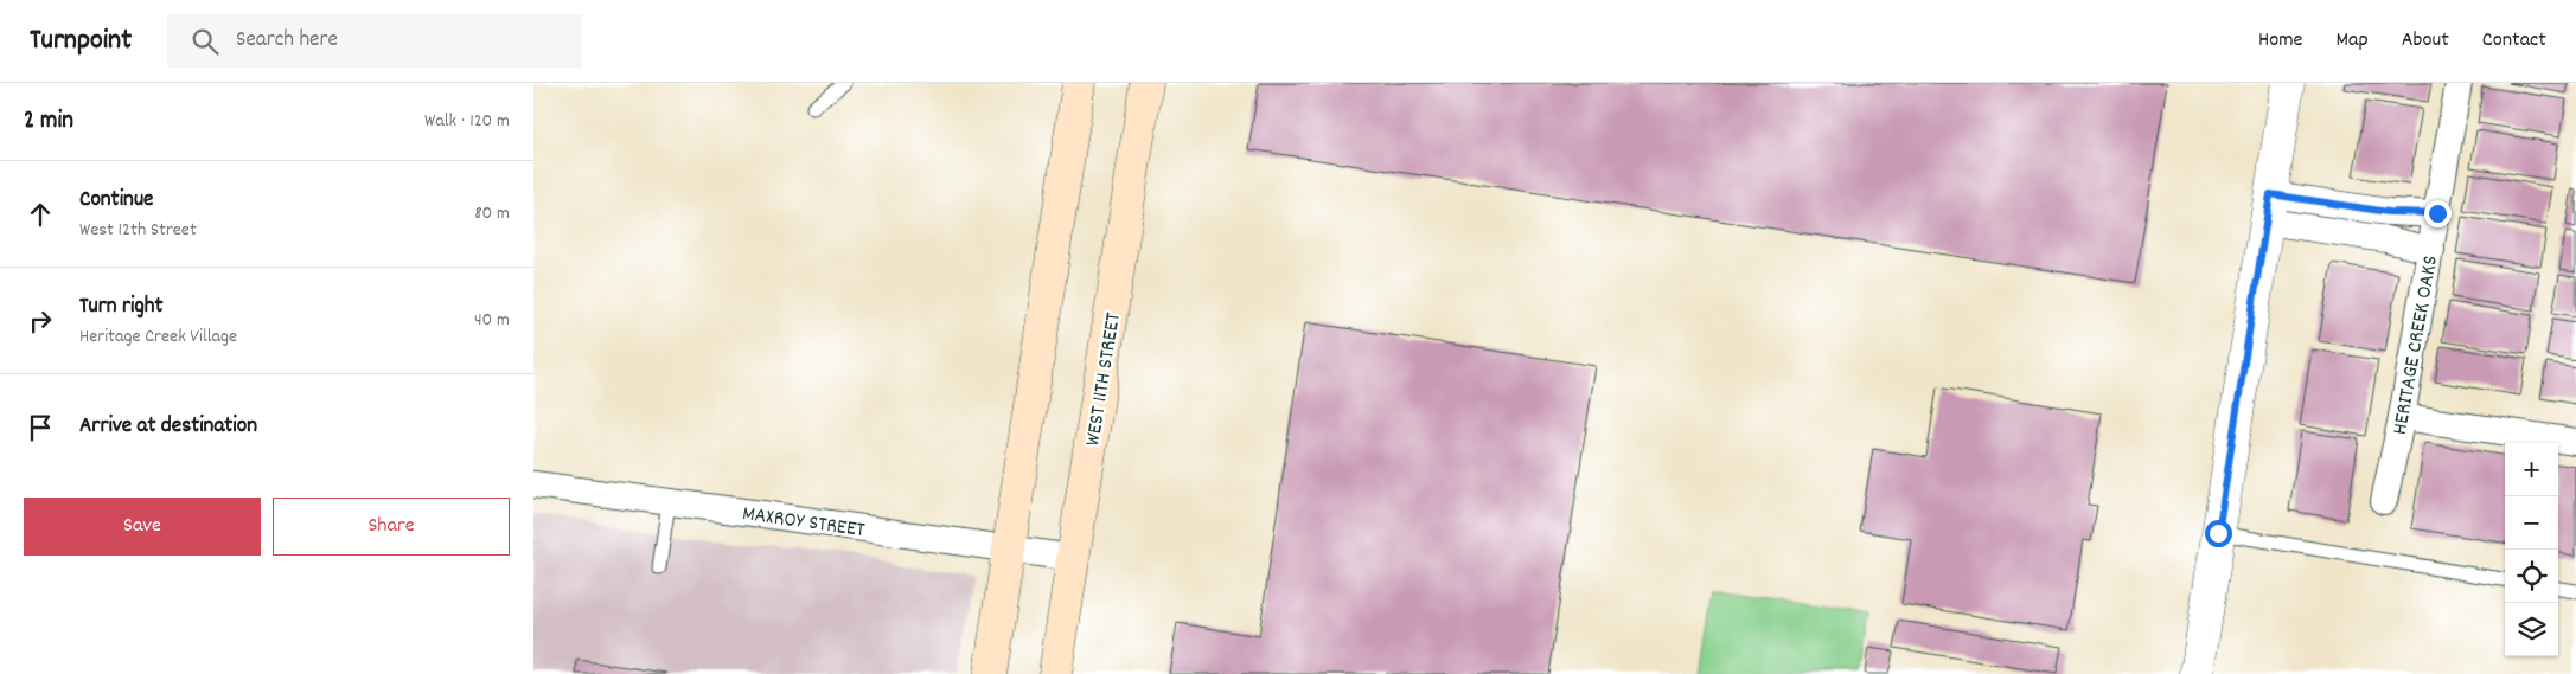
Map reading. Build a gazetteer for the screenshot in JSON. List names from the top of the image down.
{
  "streets": {
    "main road": ["WEST 11TH STREET"],
    "street": ["HERITAGE CREEK OAKS", "MAXROY STREET"]
  },
  "crossings": [
    ["WEST 11TH STREET", "MAXROY STREET"]
  ],
  "page": {
    "header": "Turnpoint",
    "search": "Search here",
    "nav": [
      "Home",
      "Map",
      "About",
      "Contact"
    ],
    "heading": ["2 min", "Walk · 120 m"],
    "list": [
      ["Continue", "West 12th Street", "80 m"],
      ["Turn right", "Heritage Creek Village", "40 m"],
      "Arrive at destination"
    ],
    "map_buttons": ["+", "−"],
    "buttons": ["Save", "Share"]
  }
}
